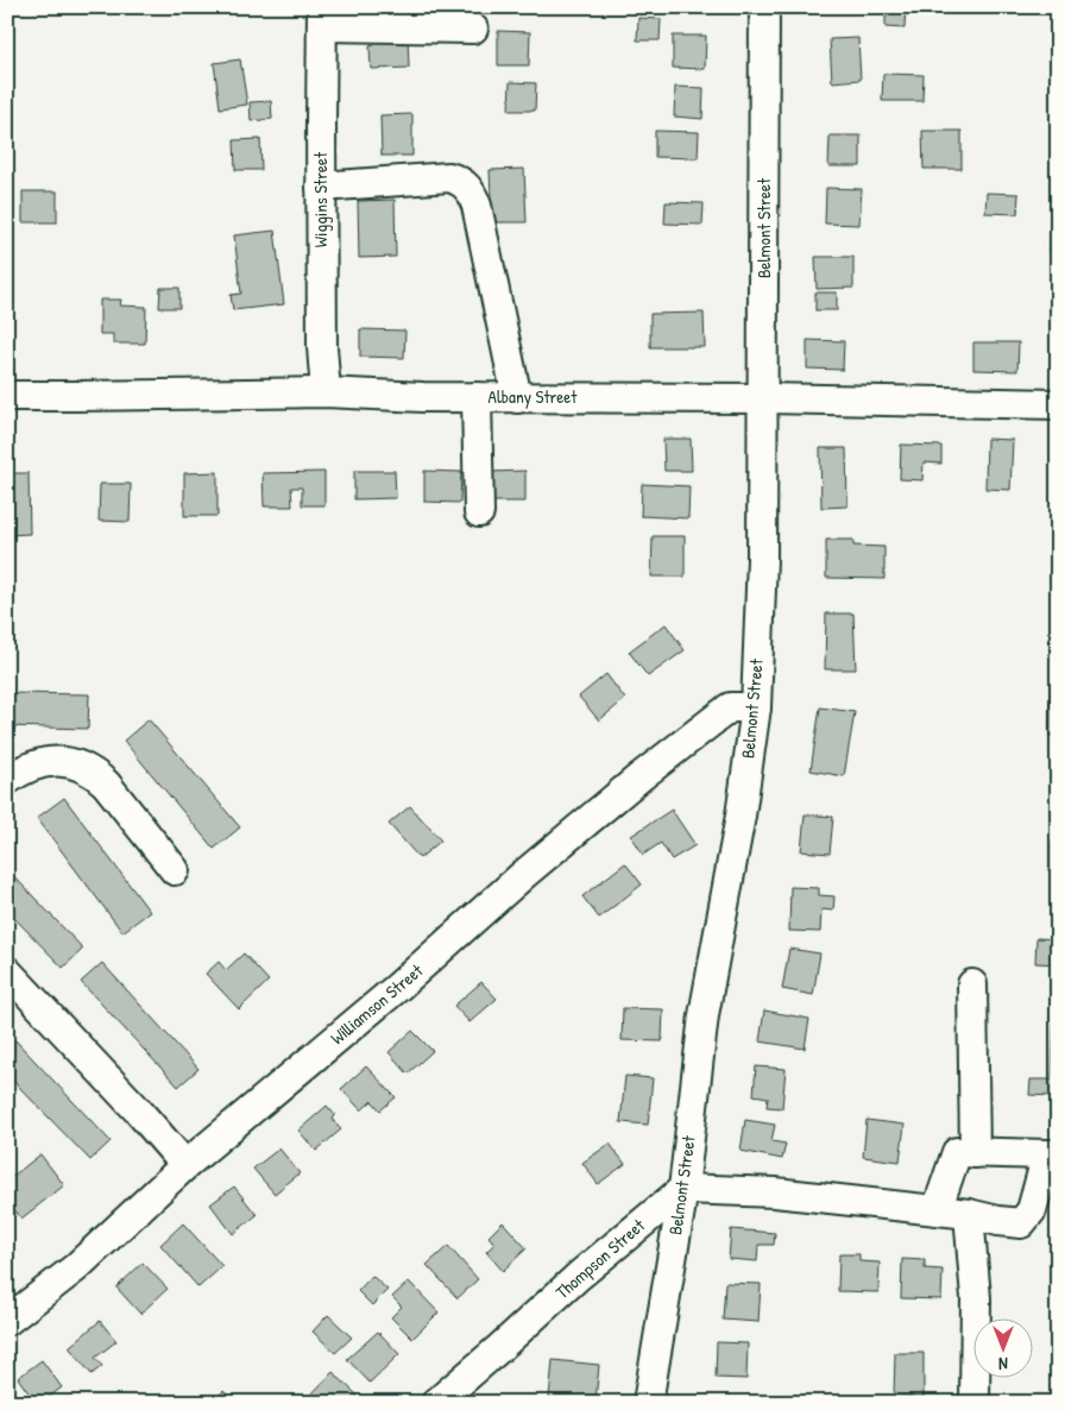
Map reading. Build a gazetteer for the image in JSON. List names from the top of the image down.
{
  "streets": {
    "street": [
      "Wiggins Street",
      "Belmont Street",
      "Albany Street",
      "Williamson Street",
      "Thompson Street"
    ]
  },
  "crossings": [
    ["Wiggins Street", "Albany Street"],
    ["Belmont Street", "Albany Street"],
    ["Belmont Street", "Williamson Street"],
    ["Belmont Street", "Thompson Street"]
  ],
  "north": "bottom"
}
